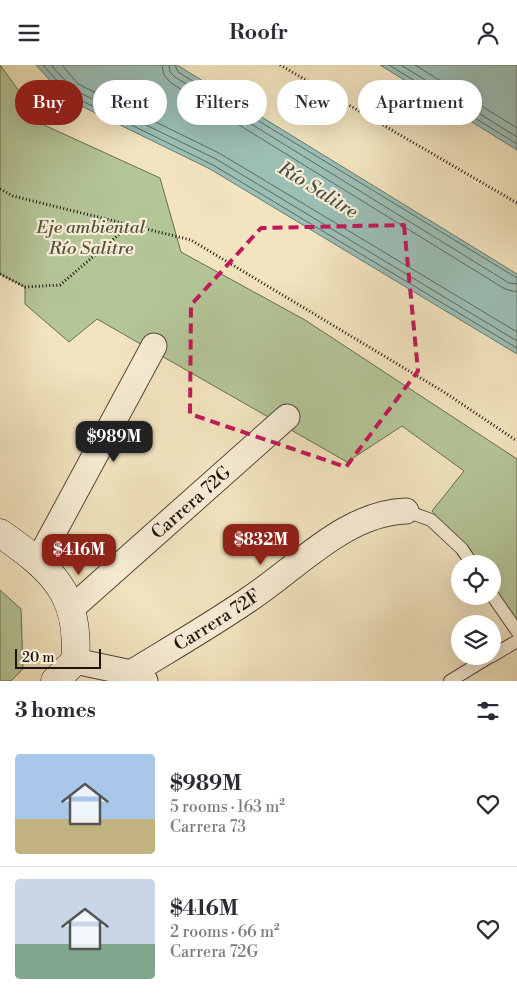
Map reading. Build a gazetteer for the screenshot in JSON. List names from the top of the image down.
{
  "streets": {
    "street": ["Carrera 72G", "Carrera 72F"]
  },
  "water": ["Río Salitre"],
  "parks": ["Eje ambiental Río Salitre"],
  "scale_bar": "20 m",
  "page": {
    "header": "Roofr",
    "chip": [
      "Buy",
      "Rent",
      "Filters",
      "New",
      "Apartment"
    ],
    "price": ["$989M", "$832M", "$416M"],
    "scale": "20 m",
    "heading": "3 homes",
    "list": [
      {
        "name": "$989M",
        "note": "5 rooms · 163 m² · Carrera 73"
      },
      {
        "name": "$416M",
        "note": "2 rooms · 66 m² · Carrera 72G"
      }
    ]
  }
}
